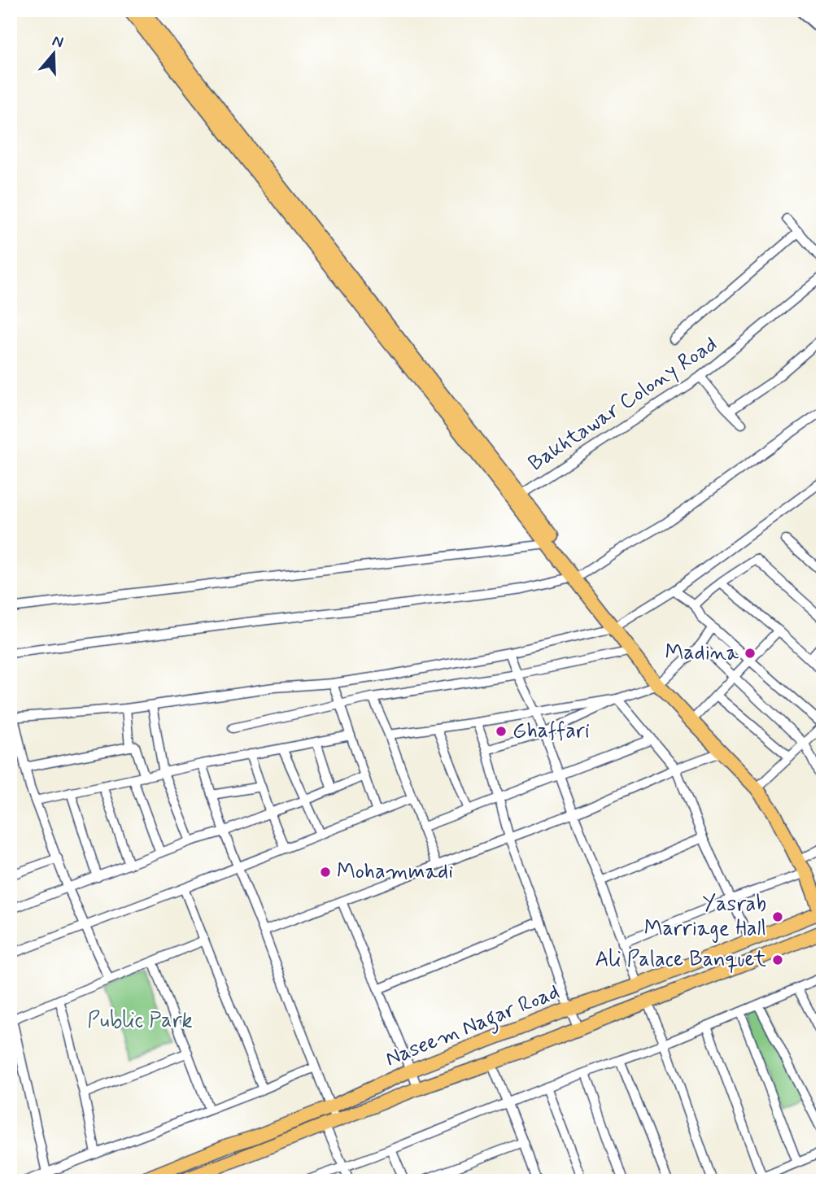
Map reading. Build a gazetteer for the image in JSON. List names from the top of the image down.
{
  "streets": {
    "main road": ["Naseem Nagar Road"],
    "street": ["Bakhtawar Colony Road"]
  },
  "parks": ["Public Park"],
  "places": [
    "Madina",
    "Ghaffari",
    "Mohammadi",
    "Yasrab Marriage Hall",
    "Ali Palace Banquet"
  ],
  "north": "top"
}
